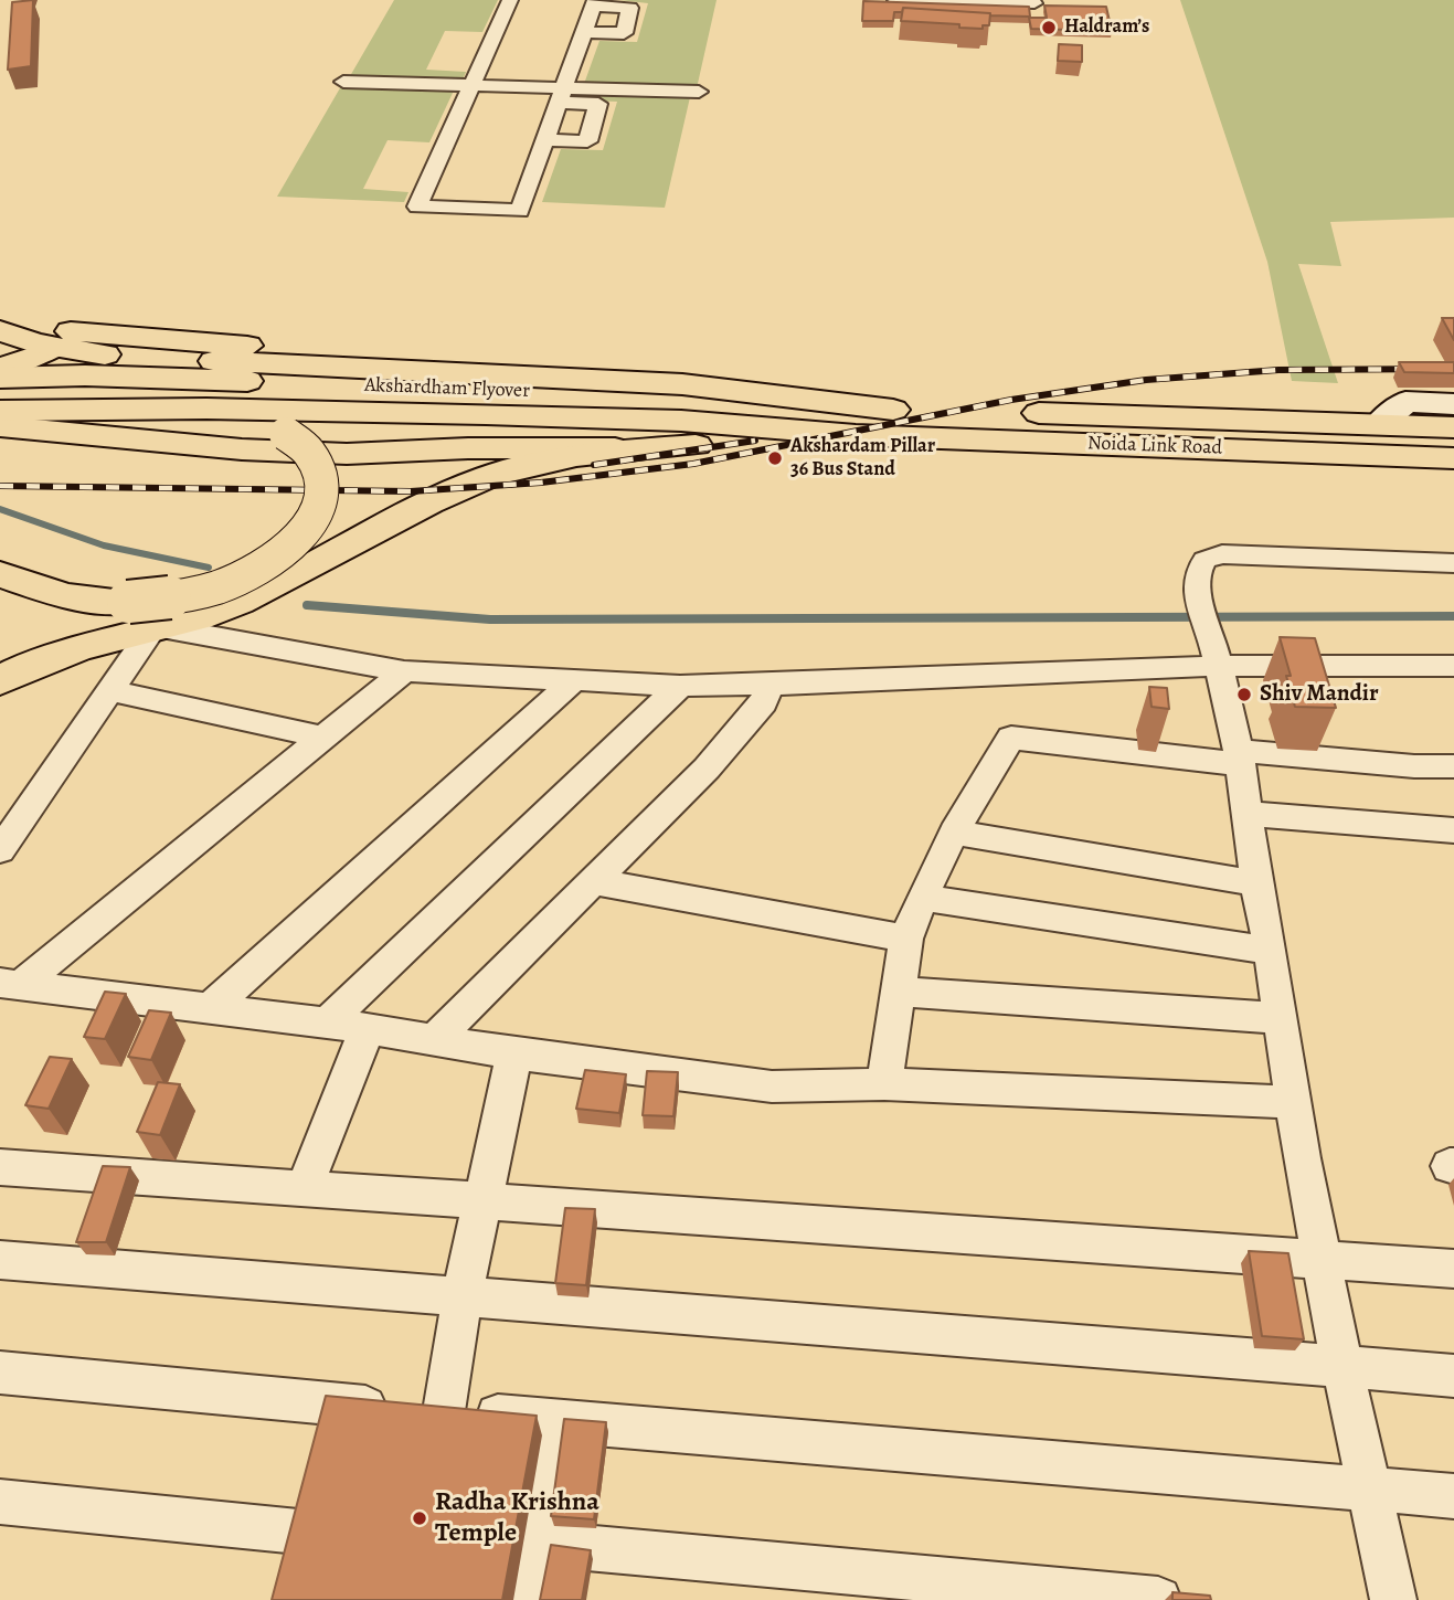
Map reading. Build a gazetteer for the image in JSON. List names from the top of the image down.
{
  "streets": {
    "main road": ["Akshardham Flyover", "Noida Link Road"]
  },
  "crossings": [
    ["Akshardham Flyover", "Noida Link Road"]
  ],
  "places": [
    "Haldram’s",
    "Akshardam Pillar 36 Bus Stand",
    "Shiv Mandir",
    "Radha Krishna Temple"
  ]
}
